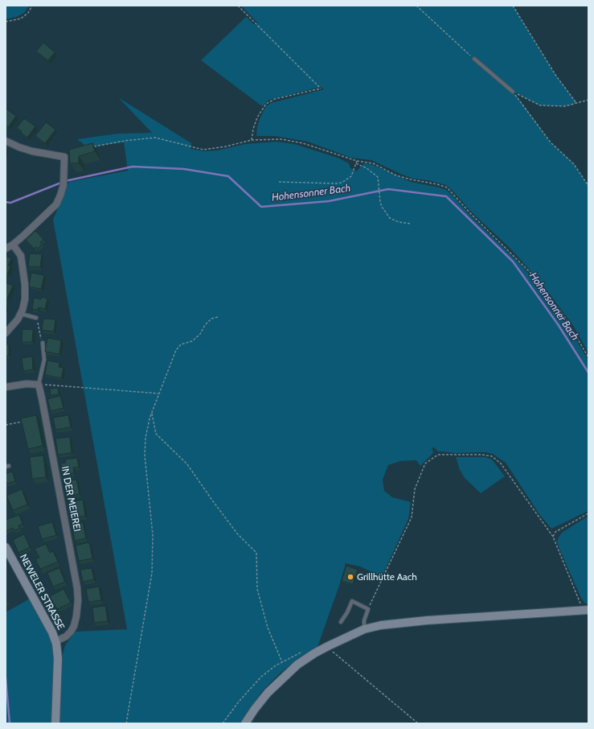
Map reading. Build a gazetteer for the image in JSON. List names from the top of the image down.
{
  "streets": {
    "main road": ["NEWELER STRASSE"],
    "street": ["IN DER MEIEREI"]
  },
  "crossings": [
    ["IN DER MEIEREI", "NEWELER STRASSE"]
  ],
  "water": ["Hohensonner Bach"],
  "places": ["Grillhütte Aach"]
}
